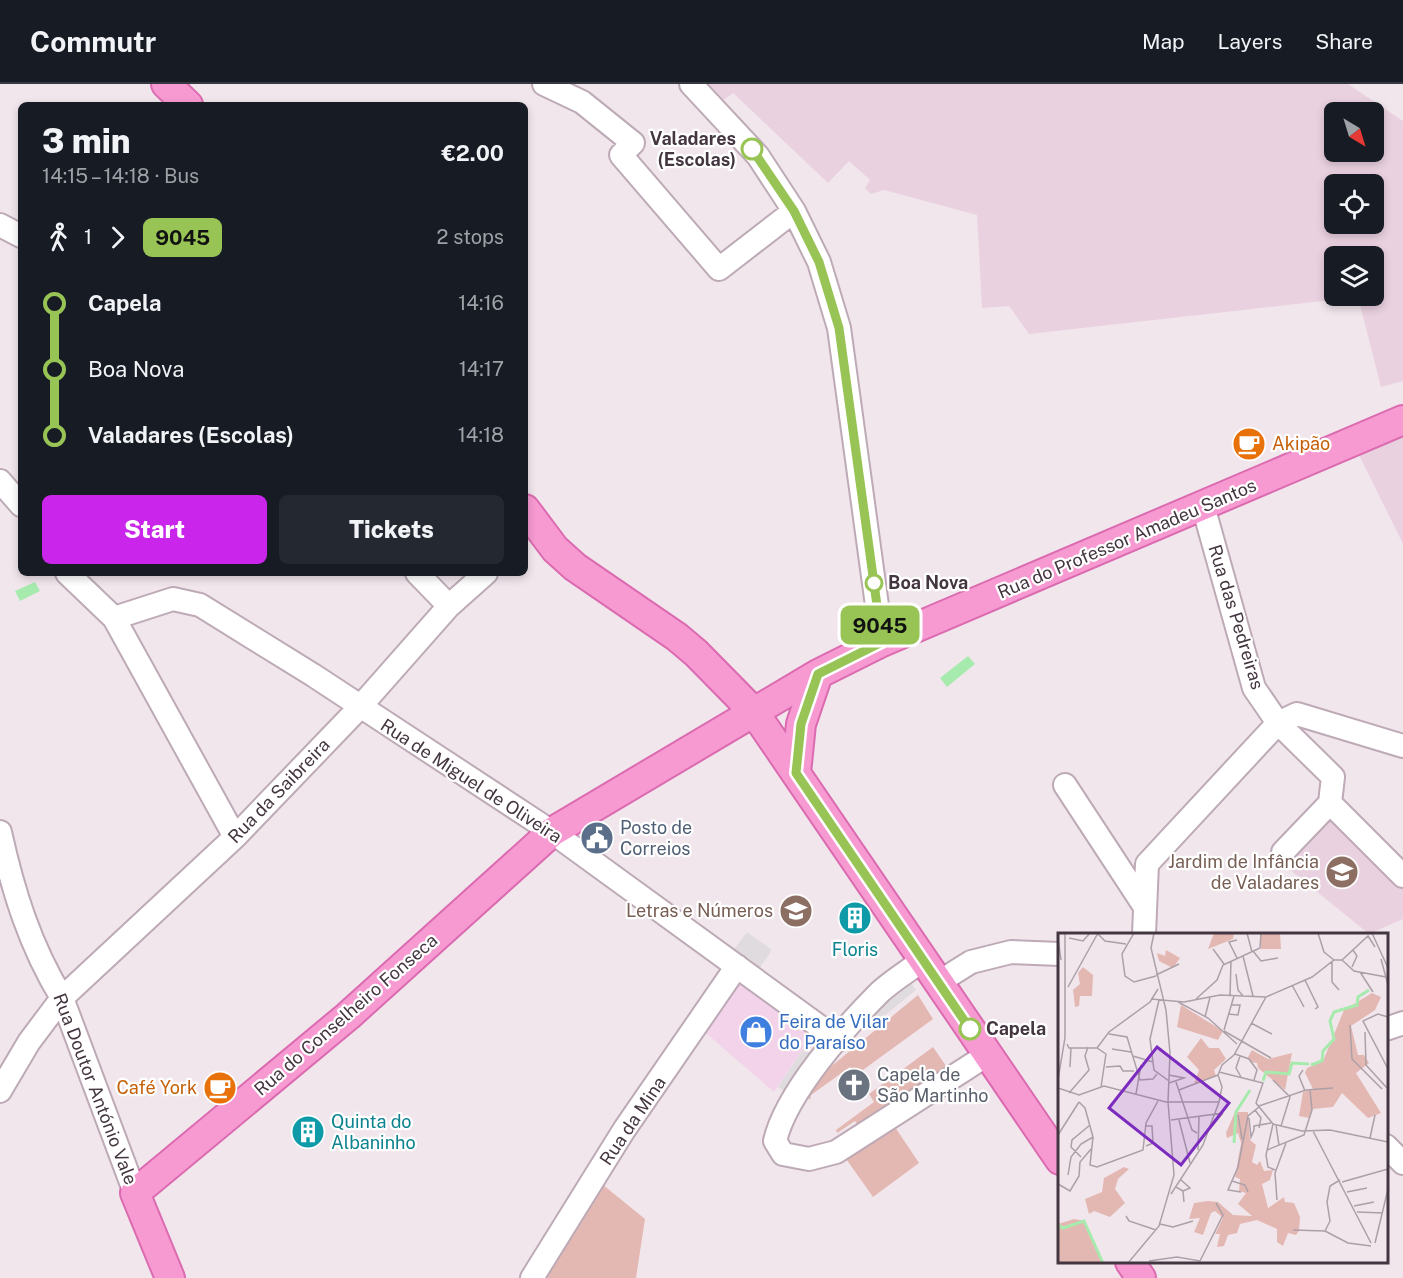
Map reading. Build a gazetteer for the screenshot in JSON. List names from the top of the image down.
{
  "streets": {
    "main road": ["Rua do Professor Amadeu Santos", "Rua do Conselheiro Fonseca", "Rua Doutor António Vale"],
    "street": [
      "Rua das Pedreiras",
      "Rua de Miguel de Oliveira",
      "Rua da Saibreira",
      "Rua da Mina"
    ]
  },
  "crossings": [
    ["Rua do Professor Amadeu Santos", "Rua das Pedreiras"],
    ["Rua do Professor Amadeu Santos", "Rua do Conselheiro Fonseca"],
    ["Rua de Miguel de Oliveira", "Rua da Saibreira"],
    ["Rua de Miguel de Oliveira", "Rua do Conselheiro Fonseca"],
    ["Rua de Miguel de Oliveira", "Rua da Mina"],
    ["Rua da Saibreira", "Rua Doutor António Vale"],
    ["Rua do Conselheiro Fonseca", "Rua Doutor António Vale"]
  ],
  "places": {
    "other": ["Valadares (Escolas)", "Boa Nova", "Capela"],
    "cafe": ["Akipão", "Café York"],
    "public building": ["Posto de Correios"],
    "school or university": ["Jardim de Infância de Valadares", "Letras e Números"],
    "building": ["Floris", "Quinta do Albaninho"],
    "shop": ["Feira de Vilar do Paraíso"],
    "church": ["Capela de São Martinho"]
  },
  "lines": ["bus line 9045"],
  "north": "bottom right",
  "page": {
    "header": "Commutr",
    "nav": ["Map", "Layers", "Share"],
    "on_map": "9045",
    "heading": ["3 min", "14:15 – 14:18 · Bus", "€2.00"],
    "legs": ["1", "9045", "2 stops"],
    "list": [
      {
        "name": "Capela",
        "value": "14:16"
      },
      {
        "name": "Boa Nova",
        "value": "14:17"
      },
      {
        "name": "Valadares (Escolas)",
        "value": "14:18"
      }
    ],
    "buttons": ["Start", "Tickets"]
  }
}
